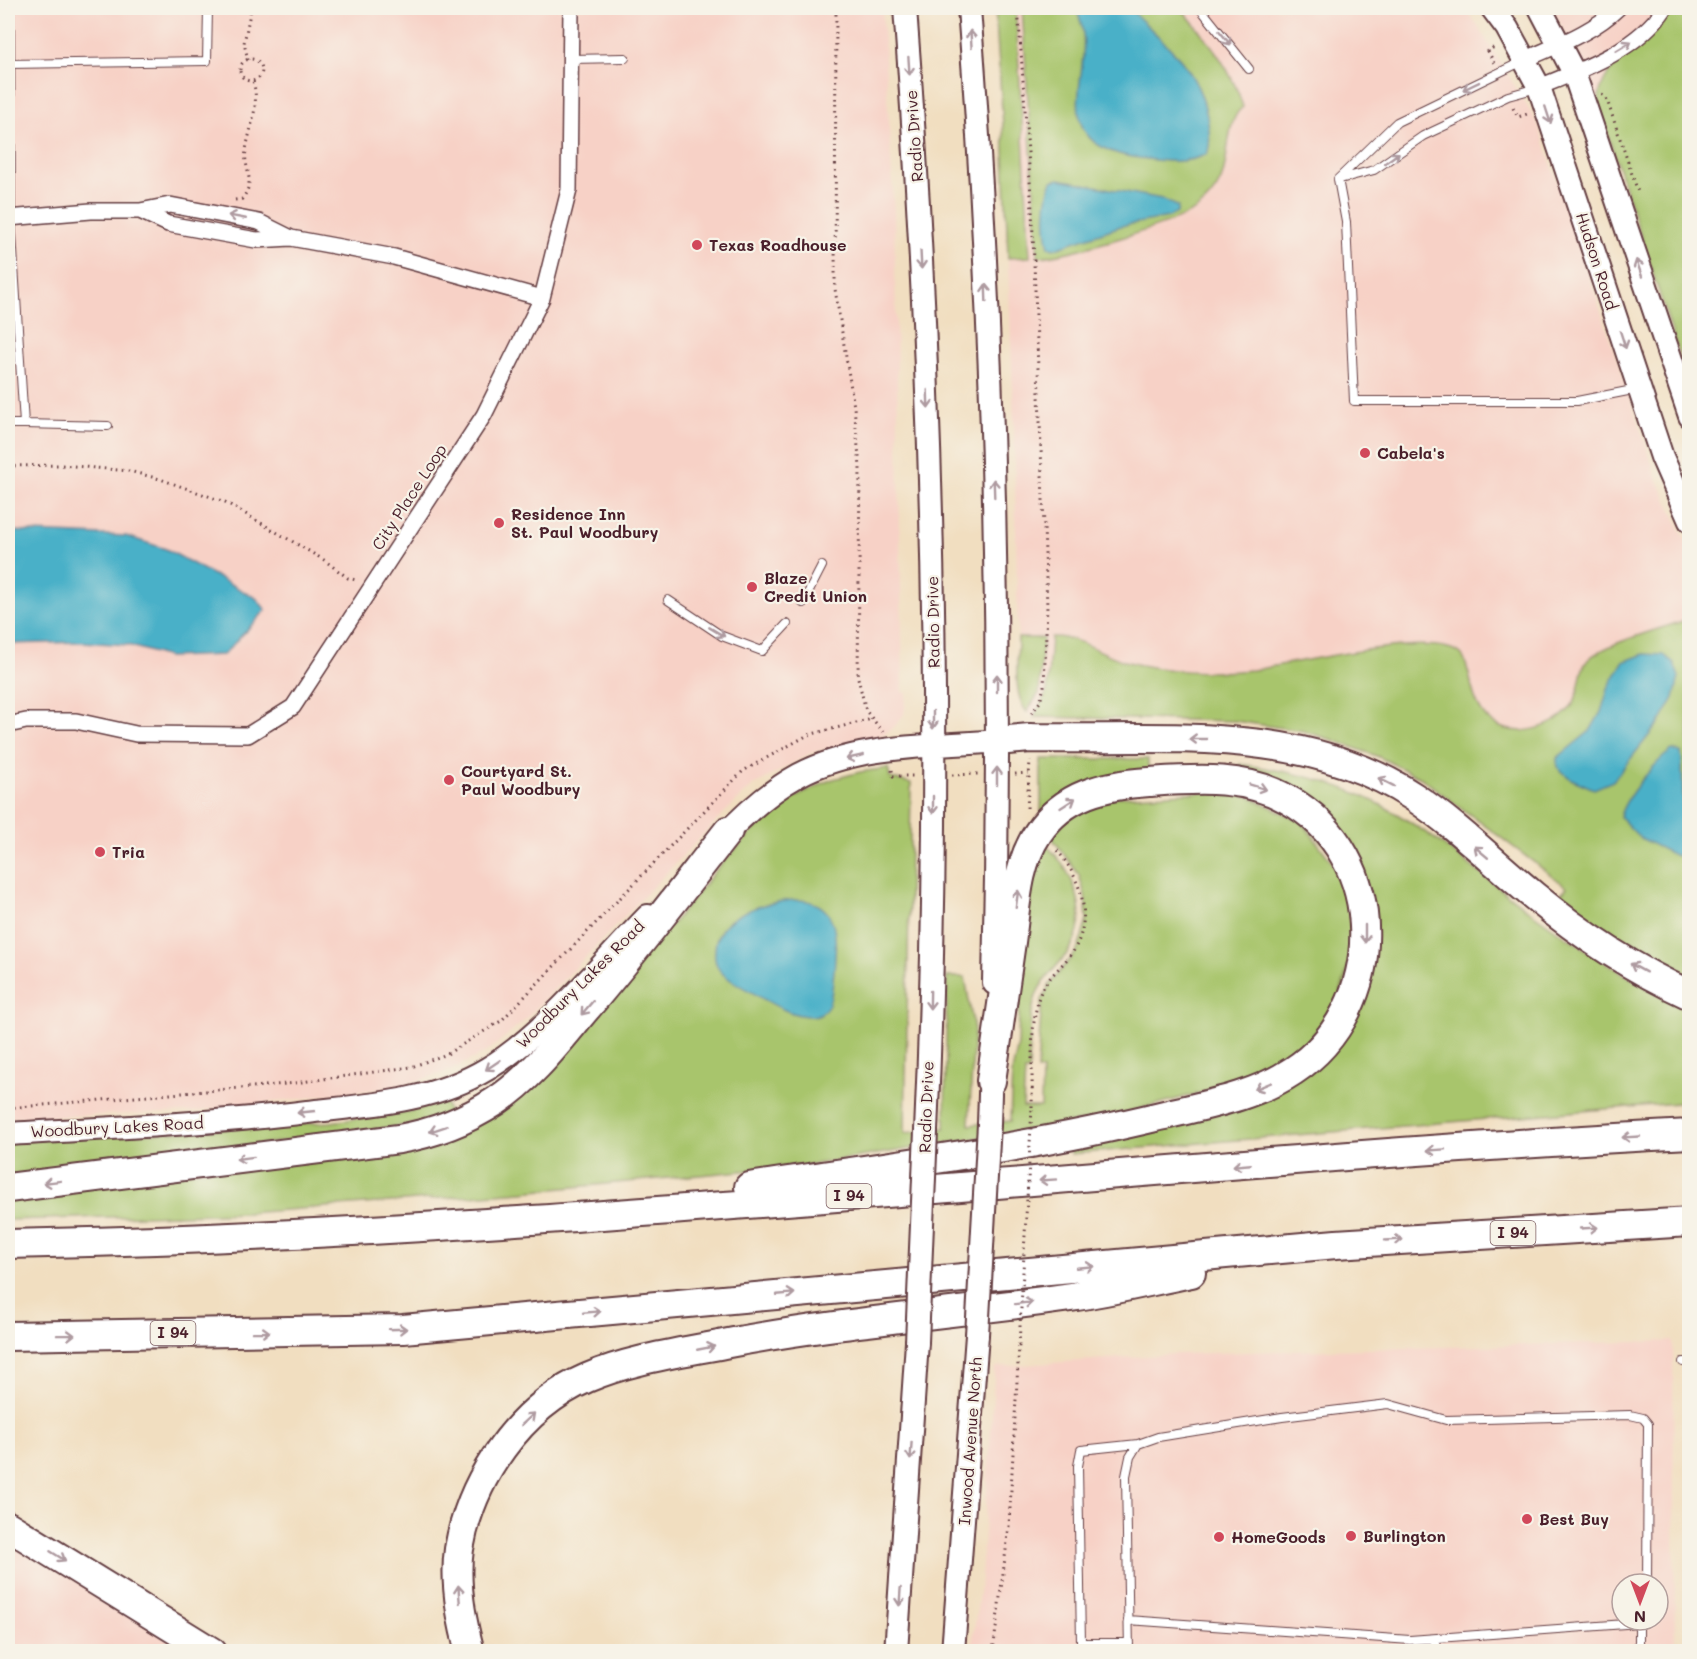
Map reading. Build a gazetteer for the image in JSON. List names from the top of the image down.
{
  "streets": {
    "highway": ["I 94"],
    "main road": [
      "Radio Drive",
      "Hudson Road",
      "Woodbury Lakes Road",
      "Inwood Avenue North"
    ],
    "street": ["City Place Loop"]
  },
  "crossings": [
    ["Radio Drive", "Woodbury Lakes Road"]
  ],
  "one_way": ["Woodbury Lakes Road"],
  "places": [
    "Texas Roadhouse",
    "Cabela's",
    "Residence Inn St. Paul Woodbury",
    "Blaze Credit Union",
    "Courtyard St. Paul Woodbury",
    "Tria",
    "Best Buy",
    "Burlington",
    "HomeGoods"
  ],
  "north": "bottom"
}
